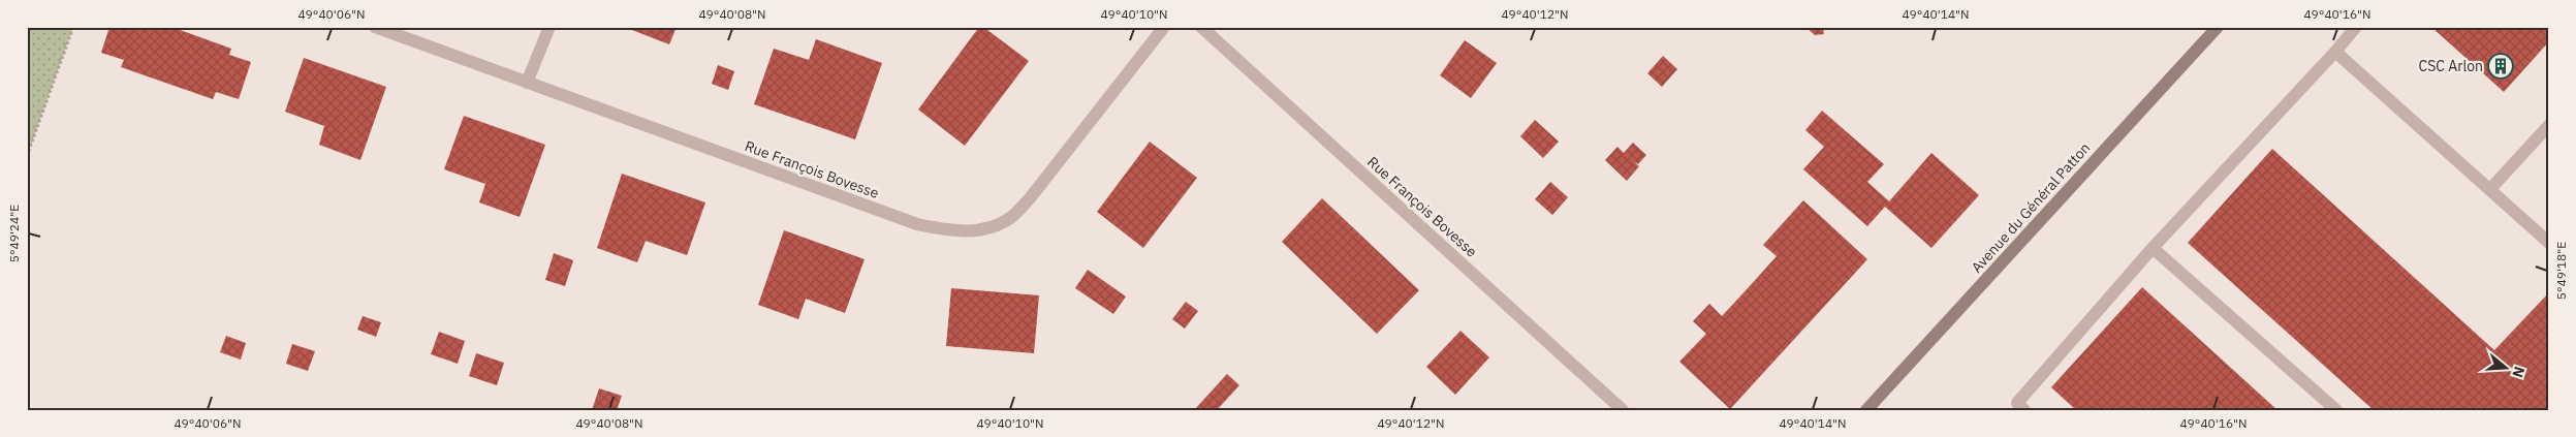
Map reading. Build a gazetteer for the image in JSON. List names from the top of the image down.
{
  "streets": {
    "main road": ["Avenue du Général Patton"],
    "street": ["Rue François Bovesse"]
  },
  "places": {
    "building": ["CSC Arlon"]
  },
  "north": "right",
  "coordinates": [
    "49°40'06\"N",
    "49°40'08\"N",
    "49°40'10\"N",
    "49°40'12\"N",
    "49°40'14\"N",
    "49°40'16\"N",
    "5°49'24\"E",
    "5°49'18\"E"
  ]
}
